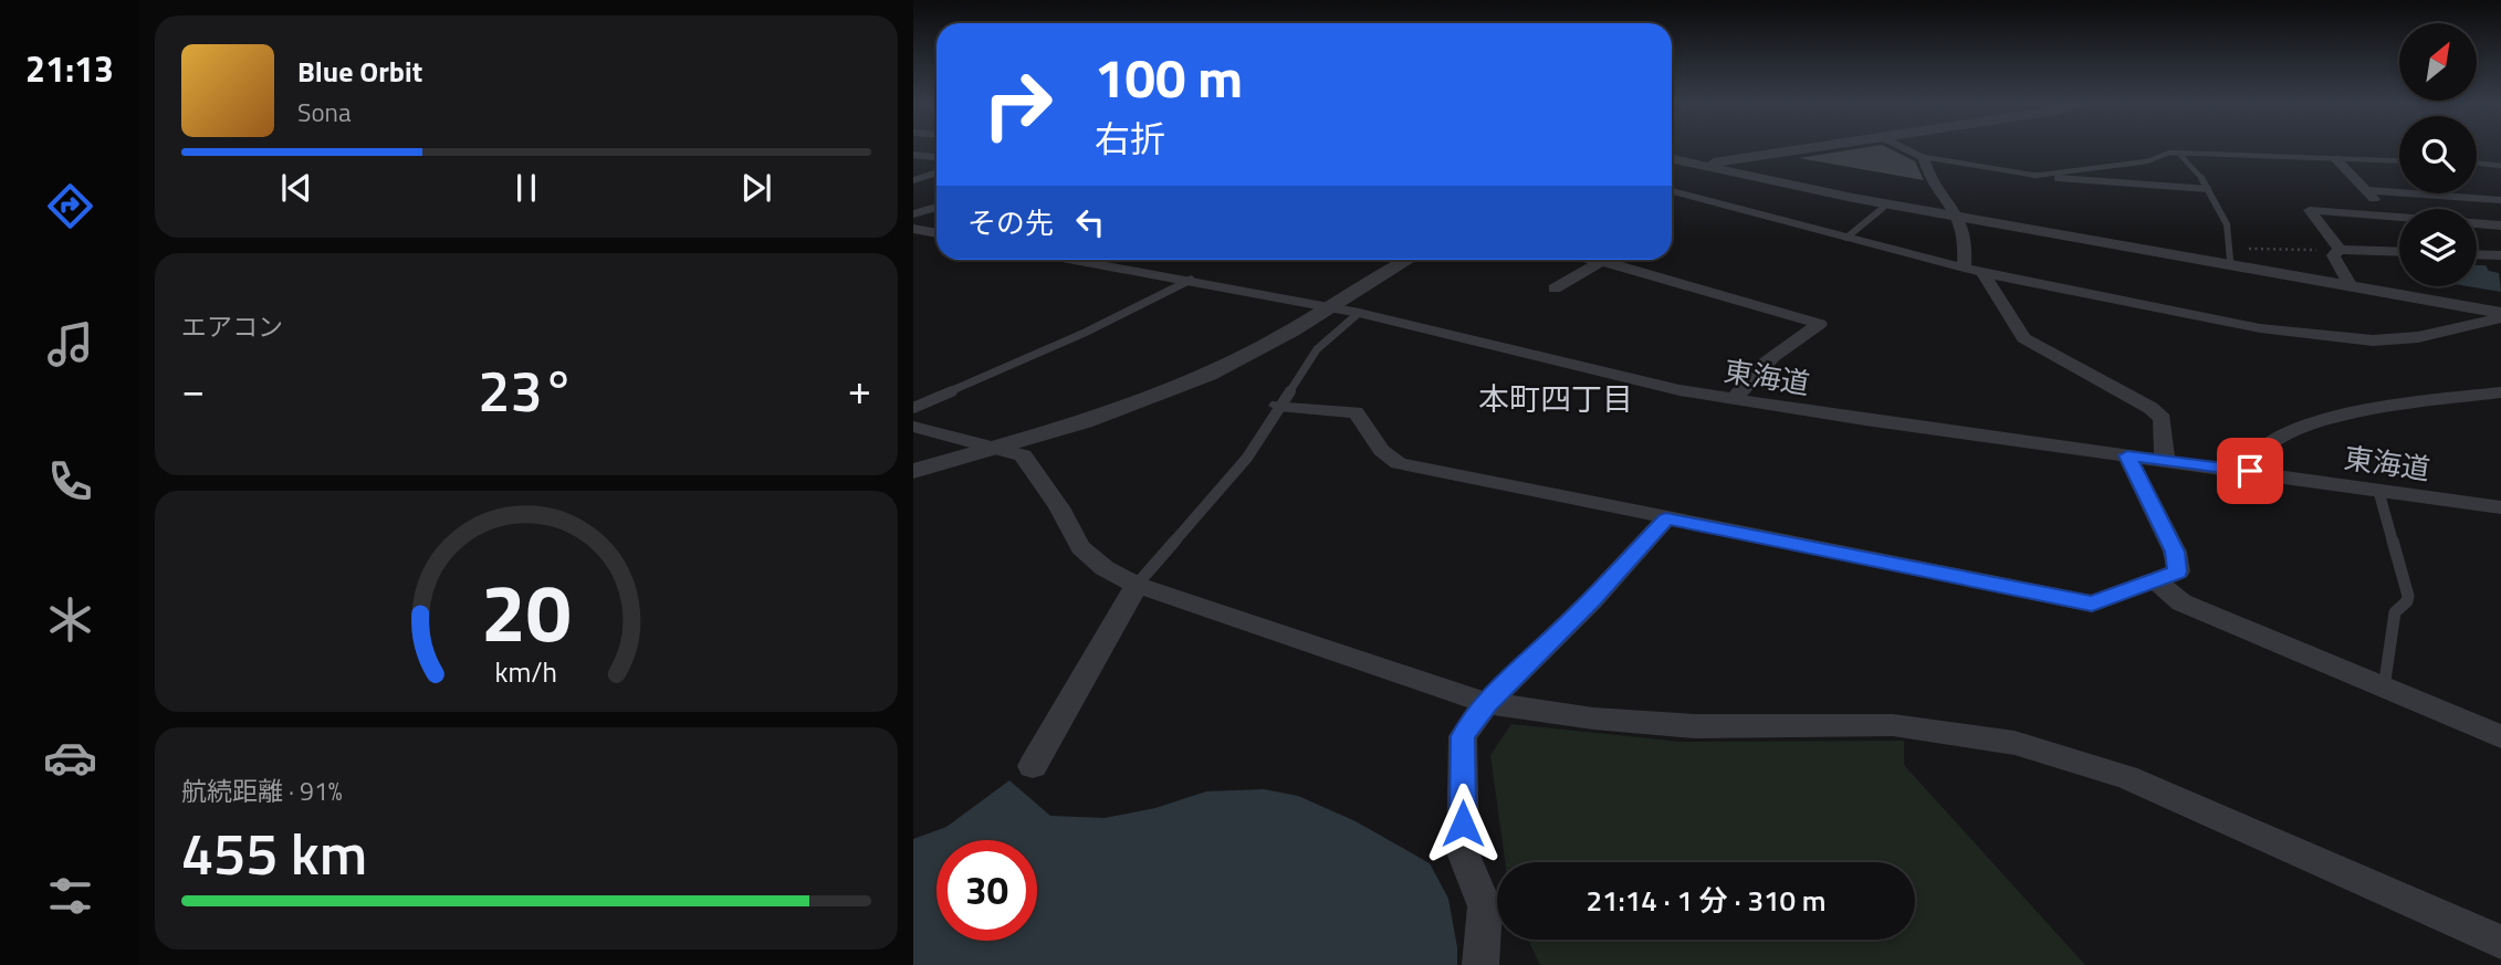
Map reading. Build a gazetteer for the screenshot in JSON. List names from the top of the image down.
{
  "streets": {
    "street": ["東海道"]
  },
  "districts": ["本町四丁目"],
  "north": "top right",
  "page": {
    "tabs": "21:13",
    "turn": ["100 m", "右折"],
    "song": ["Blue Orbit", "Sona"],
    "then": "その先",
    "tile": [
      "エアコン",
      ["航続距離 · 91%", "455 km"]
    ],
    "heat": ["−", "23°", "+"],
    "limit": "30",
    "trip": "21:14 · 1 分 · 310 m",
    "gauge": ["20", "km/h"]
  }
}
